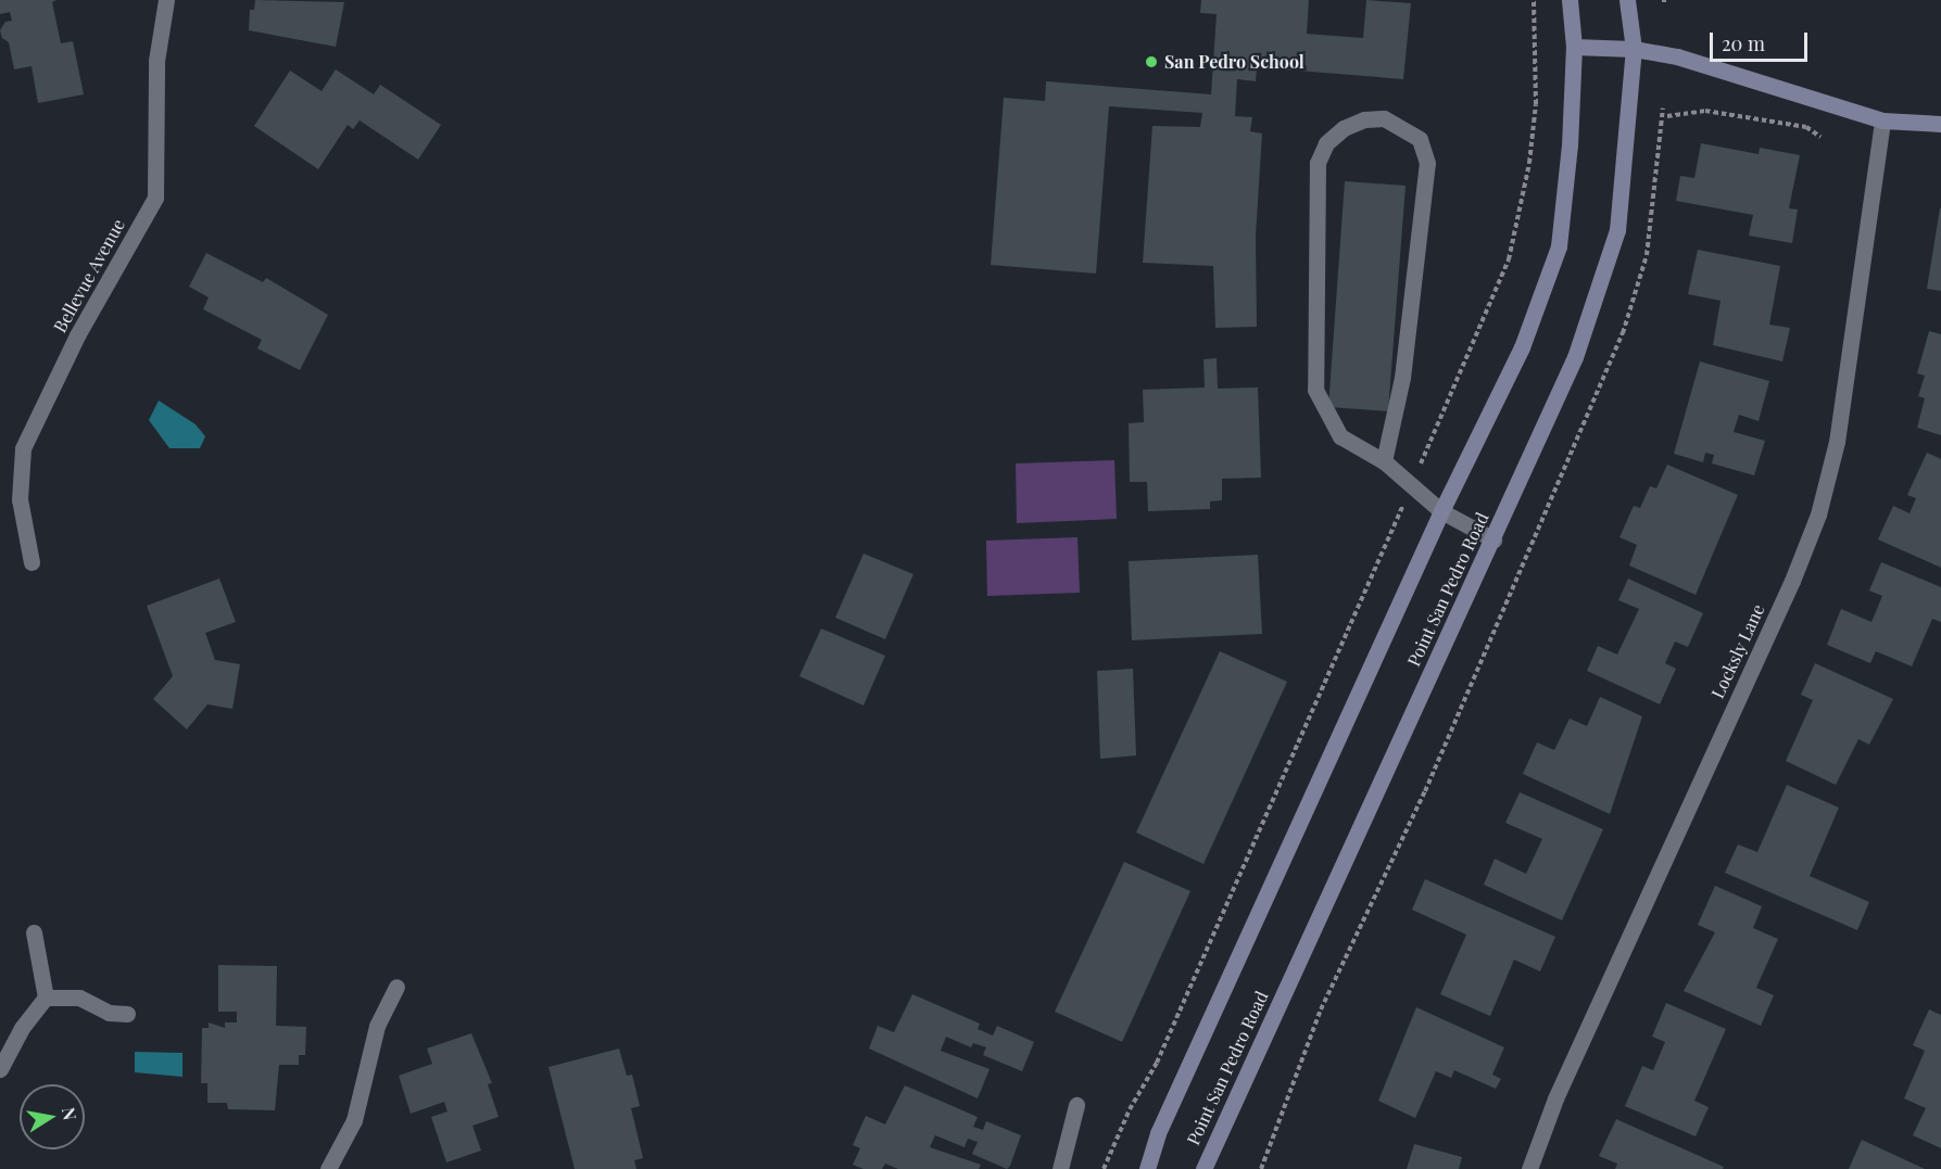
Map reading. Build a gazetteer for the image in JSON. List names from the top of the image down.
{
  "streets": {
    "main road": ["Point San Pedro Road"],
    "street": ["Bellevue Avenue", "Locksly Lane"]
  },
  "places": ["San Pedro School"],
  "scale_bar": "20 m",
  "north": "right"
}
